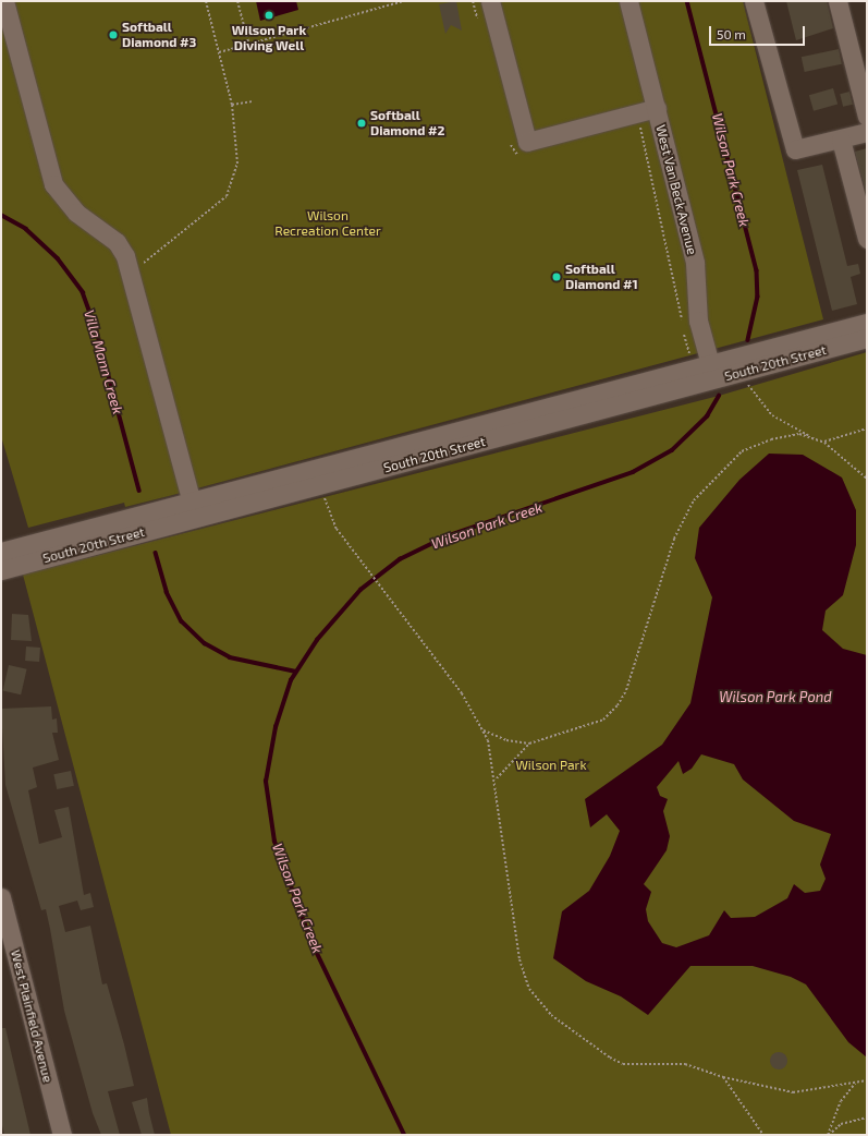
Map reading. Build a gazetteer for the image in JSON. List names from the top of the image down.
{
  "streets": {
    "street": ["West Van Beck Avenue", "South 20th Street", "West Plainfield Avenue"]
  },
  "crossings": [
    ["West Van Beck Avenue", "South 20th Street"]
  ],
  "water": ["Wilson Park Creek", "Villa Mann Creek", "Wilson Park Pond"],
  "parks": ["Wilson Recreation Center", "Wilson Park"],
  "places": [
    "Wilson Park Diving Well",
    "Softball Diamond #3",
    "Softball Diamond #2",
    "Softball Diamond #1"
  ],
  "scale_bar": "50 m"
}
